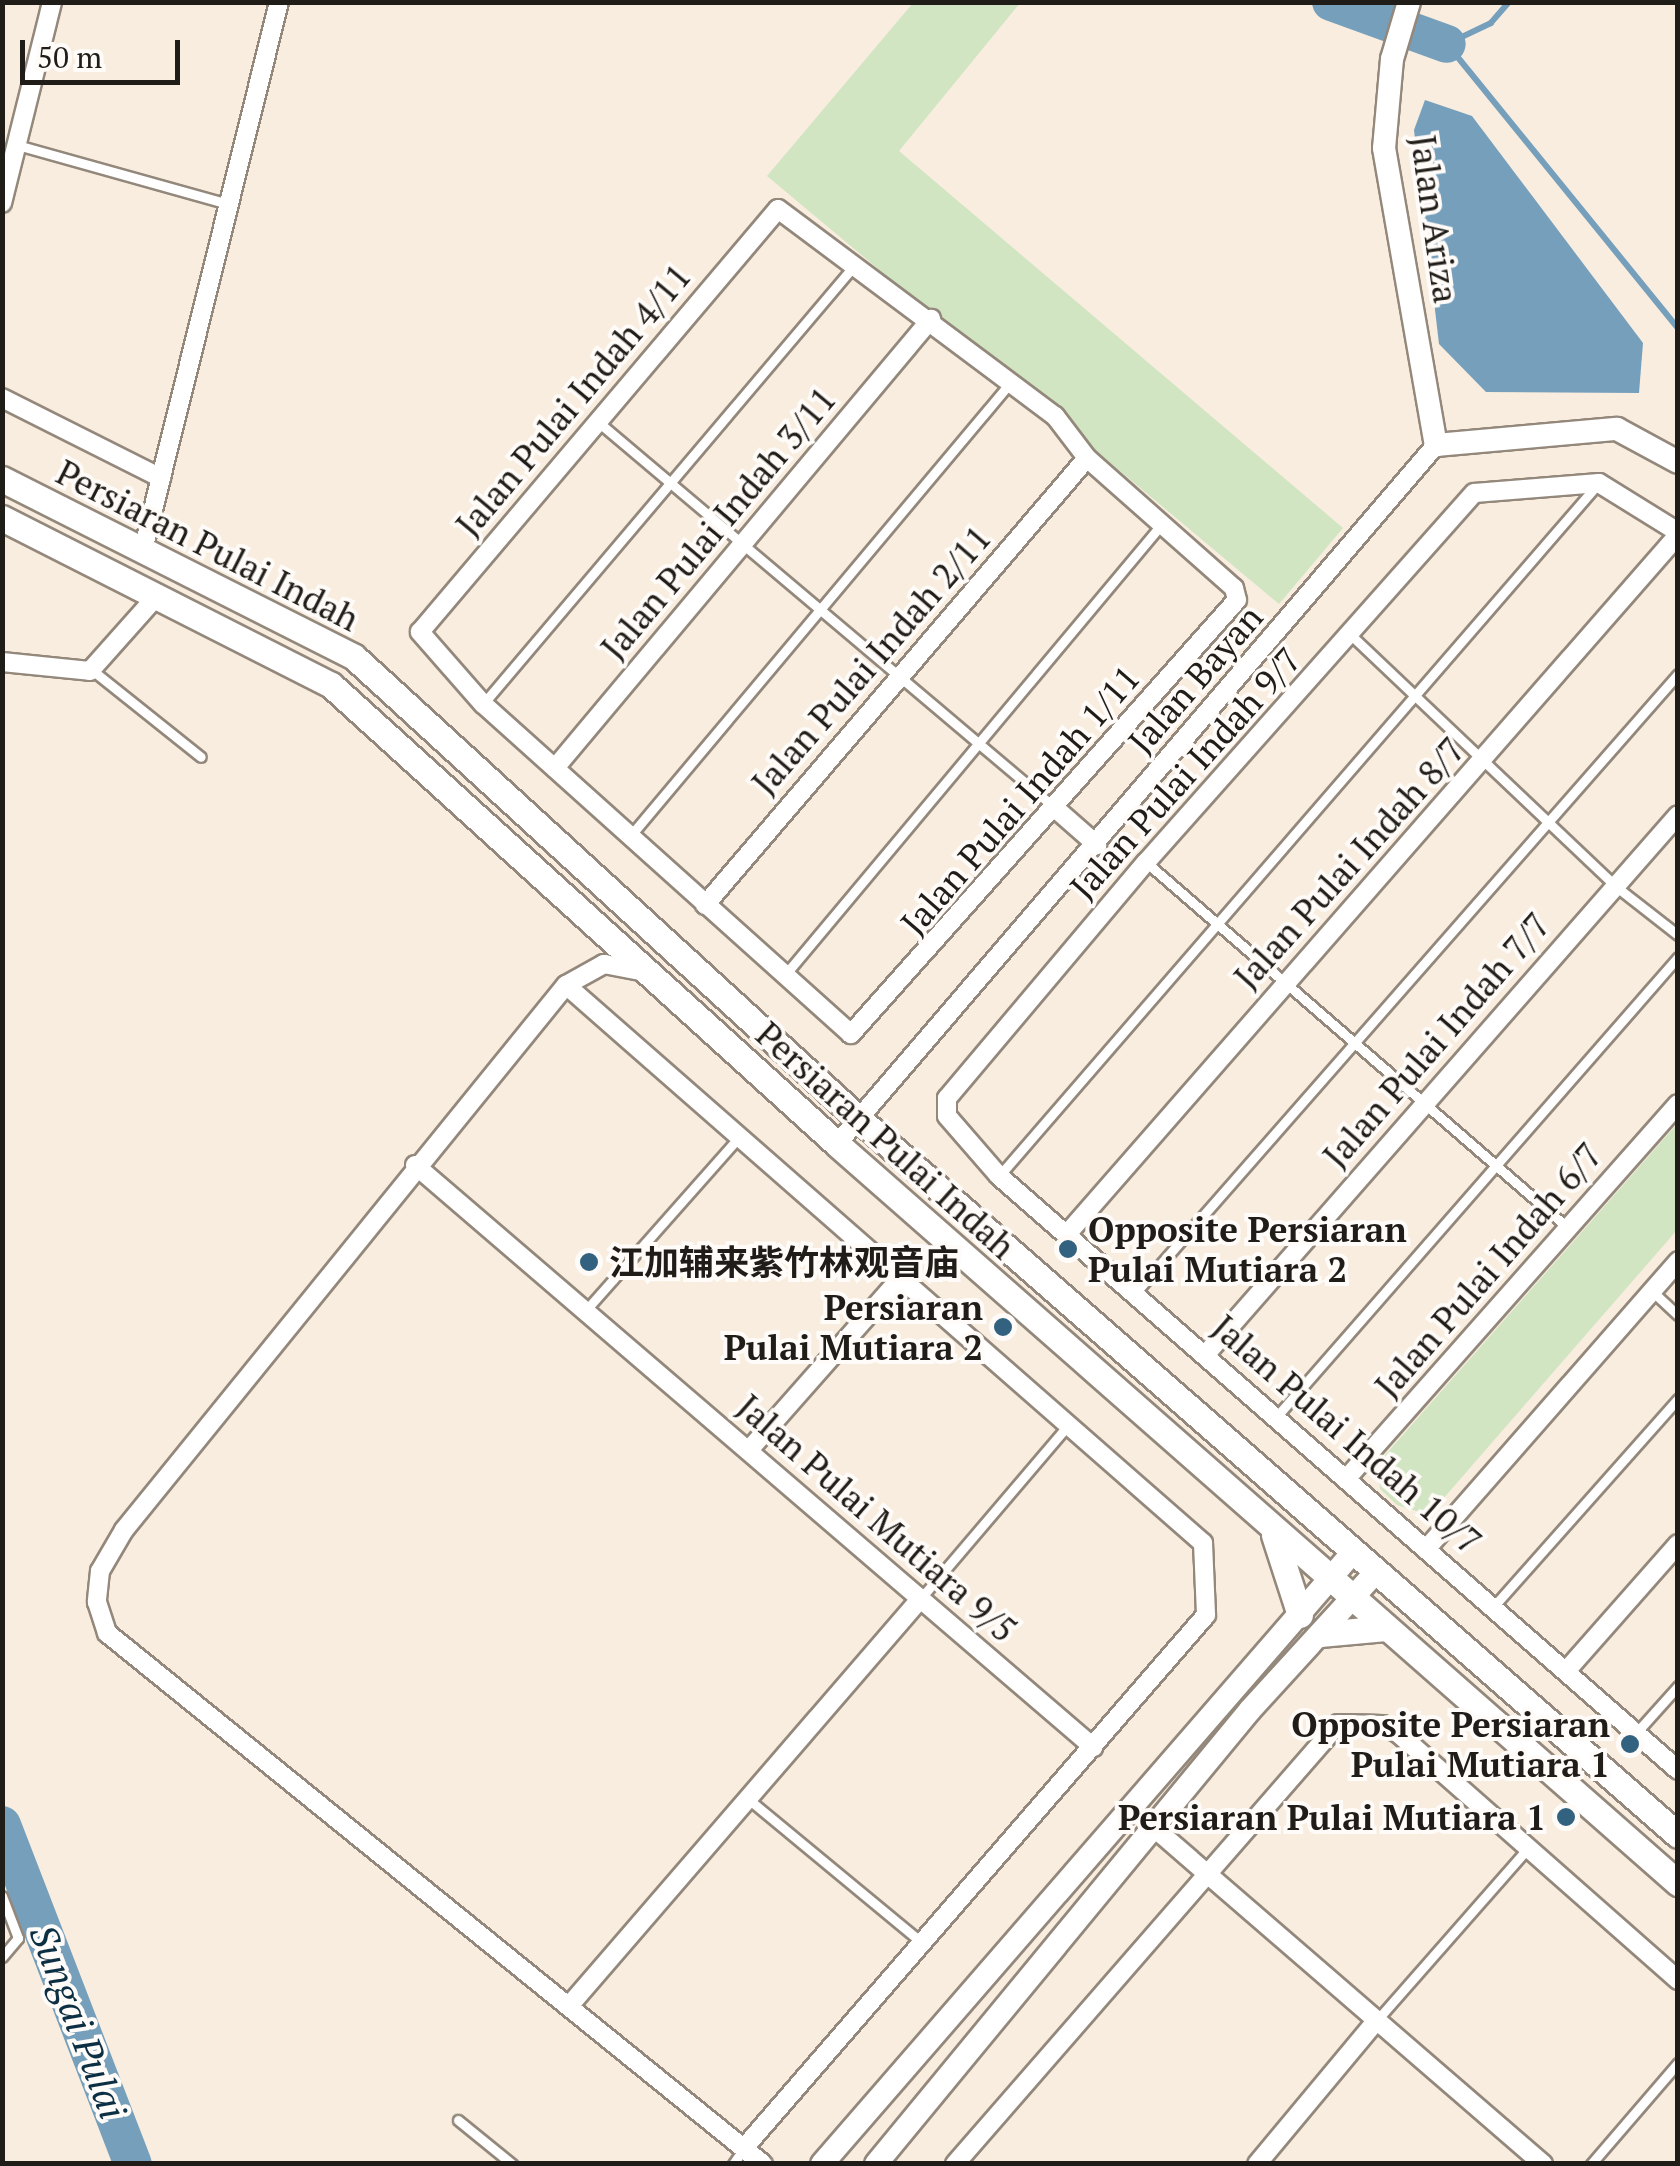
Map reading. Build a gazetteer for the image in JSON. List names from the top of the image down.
{
  "streets": {
    "main road": ["Persiaran Pulai Indah"],
    "street": [
      "Jalan Ariza",
      "Jalan Pulai Indah 4/11",
      "Jalan Pulai Indah 3/11",
      "Jalan Pulai Indah 2/11",
      "Jalan Bayan",
      "Jalan Pulai Indah 9/7",
      "Jalan Pulai Indah 1/11",
      "Jalan Pulai Indah 8/7",
      "Jalan Pulai Indah 7/7",
      "Jalan Pulai Indah 6/7",
      "Jalan Pulai Indah 10/7",
      "Jalan Pulai Mutiara 9/5"
    ]
  },
  "crossings": [
    ["Jalan Ariza", "Jalan Bayan"],
    ["Persiaran Pulai Indah", "Jalan Bayan"],
    ["Jalan Pulai Indah 9/7", "Jalan Pulai Indah 10/7"],
    ["Jalan Pulai Indah 8/7", "Jalan Pulai Indah 10/7"],
    ["Jalan Pulai Indah 7/7", "Jalan Pulai Indah 10/7"],
    ["Jalan Pulai Indah 6/7", "Jalan Pulai Indah 10/7"]
  ],
  "water": ["Sungai Pulai"],
  "places": [
    "Opposite Persiaran Pulai Mutiara 2",
    "江加辅来紫竹林观音庙",
    "Persiaran Pulai Mutiara 2",
    "Opposite Persiaran Pulai Mutiara 1",
    "Persiaran Pulai Mutiara 1"
  ],
  "scale_bar": "50 m"
}
